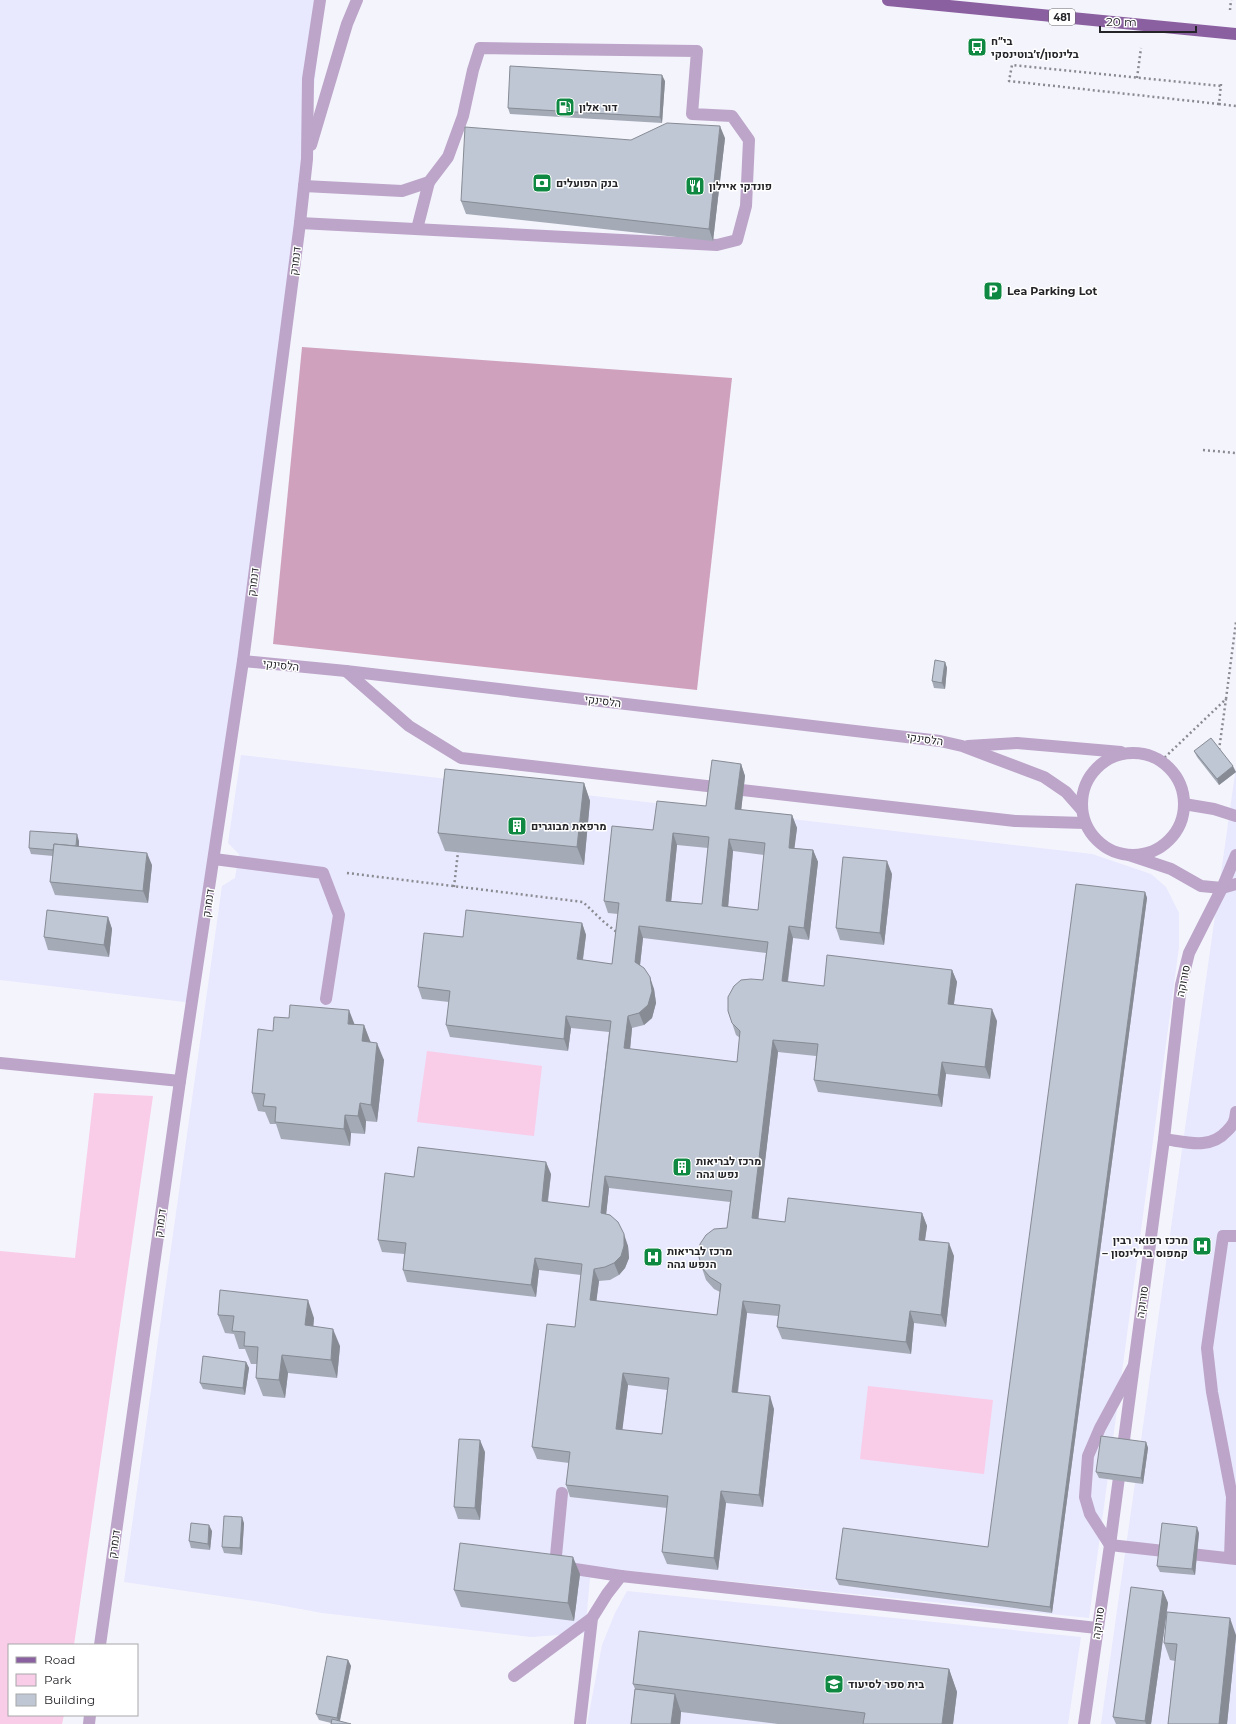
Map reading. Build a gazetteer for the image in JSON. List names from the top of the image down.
{
  "streets": {
    "main road": ["481"],
    "street": ["דנמרק", "הלסינקי", "סורוקה"]
  },
  "crossings": [
    ["דנמרק", "הלסינקי"]
  ],
  "places": {
    "bus stop": ["בי״ח בלינסון/ז׳בוטינסקי"],
    "fuel station": ["דור אלון"],
    "bank": ["בנק הפועלים"],
    "restaurant": ["פונדקי איילון"],
    "parking": ["Lea Parking Lot"],
    "building": ["מרפאת מבוגרים", "מרכז לבריאות נפש גהה"],
    "hospital": ["מרכז רפואי רבין – קמפוס ביילינסון", "מרכז לבריאות הנפש גהה"],
    "school or university": ["בית ספר לסיעוד"]
  },
  "legend": ["Road", "Park", "Building"],
  "scale_bar": "20 m"
}
